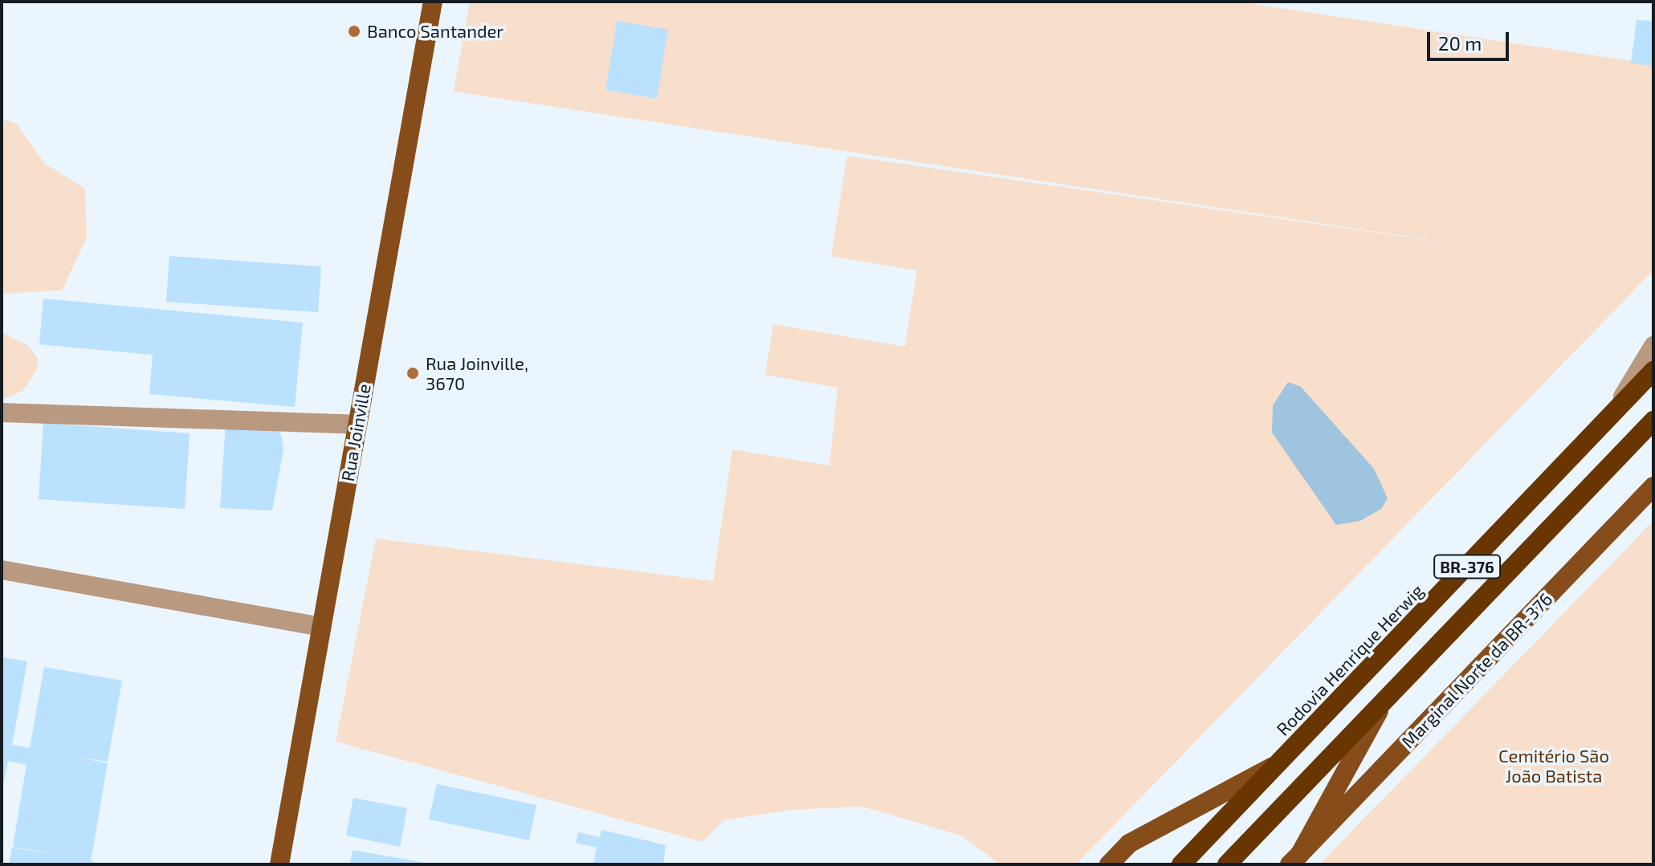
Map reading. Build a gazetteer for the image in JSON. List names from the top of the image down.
{
  "streets": {
    "highway": ["BR-376", "Rodovia Henrique Herwig"],
    "main road": ["Rua Joinville", "Marginal Norte da BR-376"]
  },
  "crossings": [
    ["BR-376", "Rodovia Henrique Herwig"],
    ["BR-376", "Marginal Norte da BR-376"]
  ],
  "parks": ["Cemitério São João Batista"],
  "places": ["Banco Santander", "Rua Joinville, 3670"],
  "scale_bar": "20 m"
}
